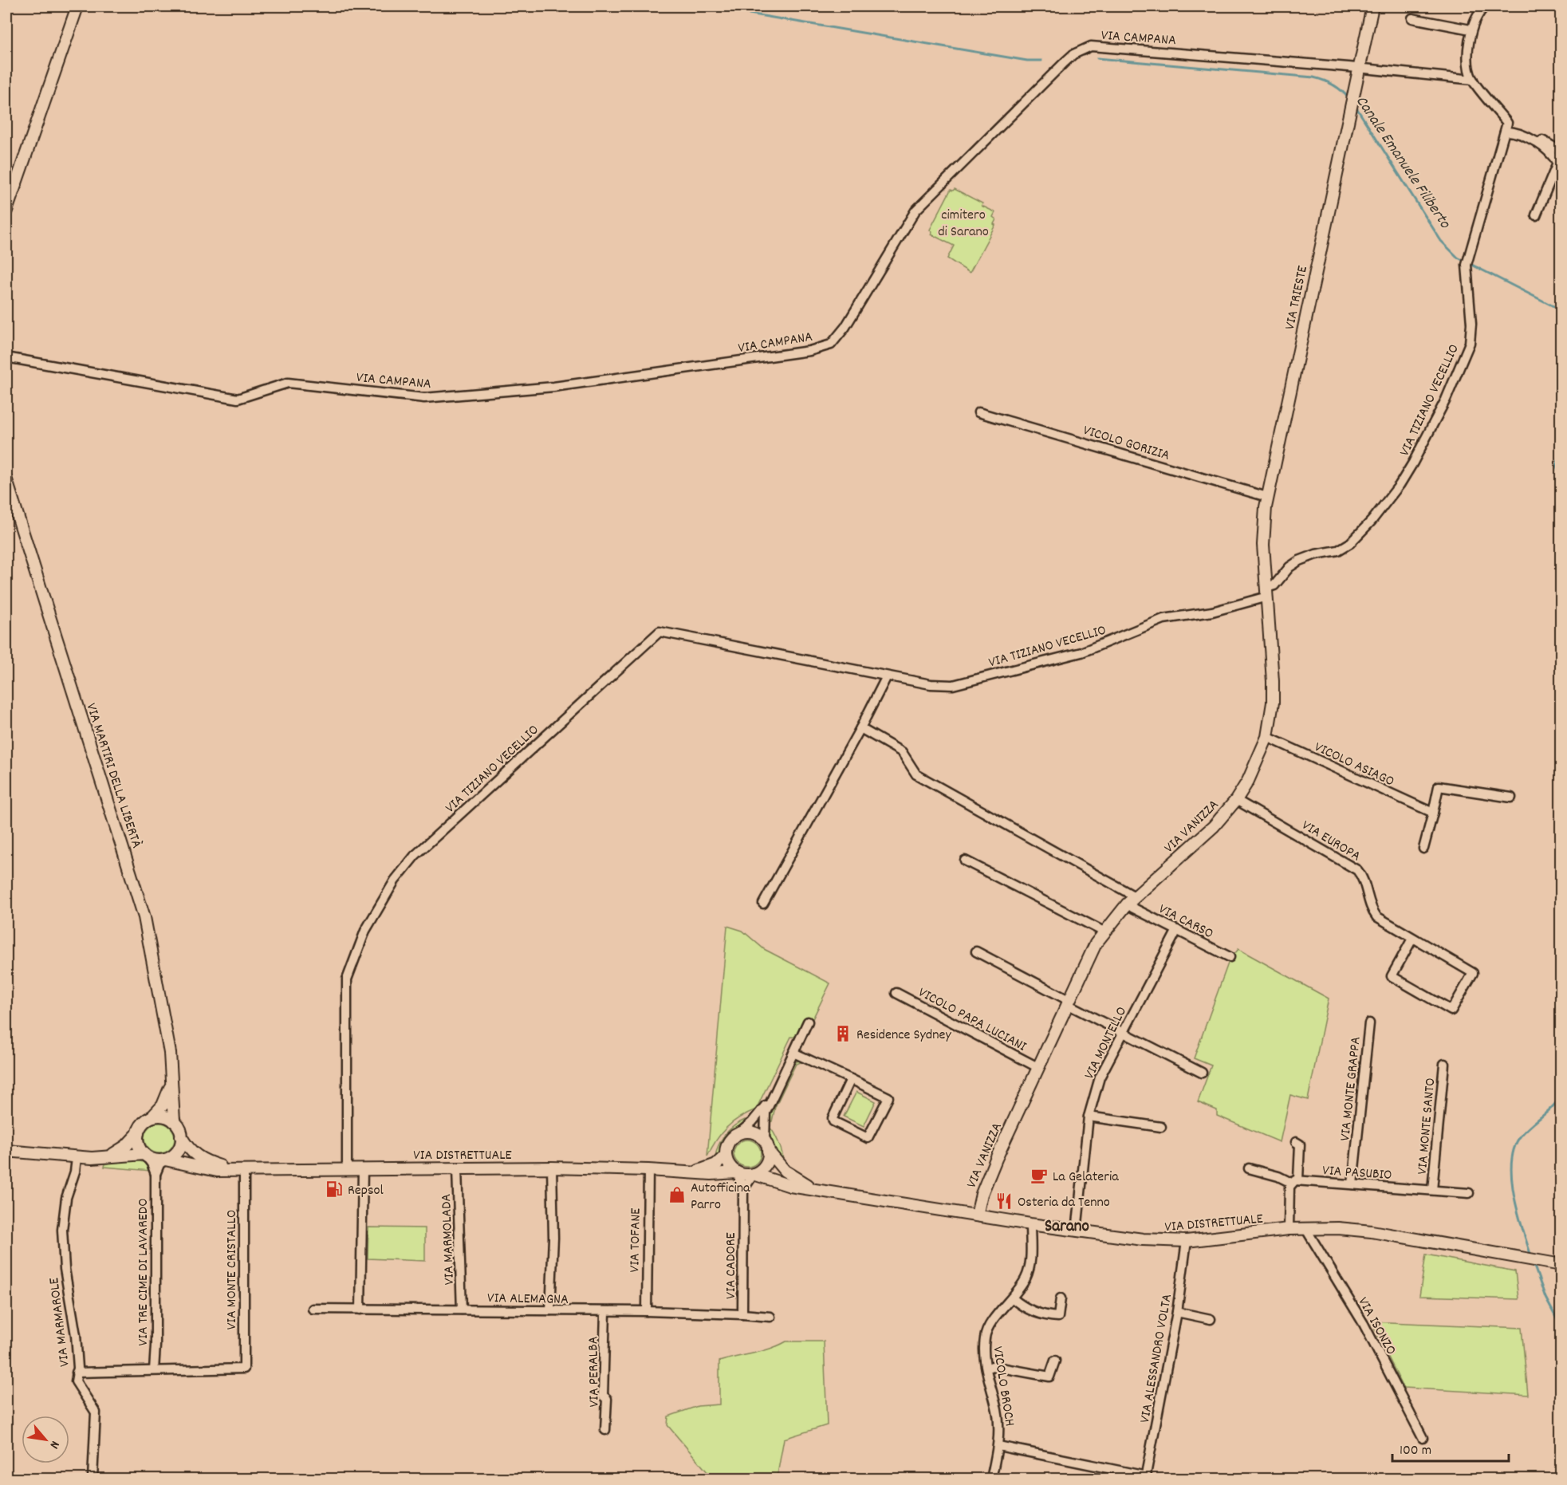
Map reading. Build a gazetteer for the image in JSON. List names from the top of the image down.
{
  "streets": {
    "street": [
      "VIA CAMPANA",
      "VIA TRIESTE",
      "VIA TIZIANO VECELLIO",
      "VICOLO GORIZIA",
      "VICOLO ASIAGO",
      "VIA MARTIRI DELLA LIBERTÀ",
      "VIA VANIZZA",
      "VIA EUROPA",
      "VIA CARSO",
      "VICOLO PAPA LUCIANI",
      "VIA MONTELLO",
      "VIA MONTE GRAPPA",
      "VIA MONTE SANTO",
      "VIA DISTRETTUALE",
      "VIA PASUBIO",
      "VIA MARMOLADA",
      "VIA TOFANE",
      "VIA CADORE",
      "VIA MONTE CRISTALLO",
      "VIA TRE CIME DI LAVAREDO",
      "VIA ALEMAGNA",
      "VIA MARMAROLE",
      "VIA ISONZO",
      "VIA ALESSANDRO VOLTA",
      "VIA PERALBA",
      "VICOLO BROCH"
    ]
  },
  "crossings": [
    ["VIA CAMPANA", "VIA TRIESTE"],
    ["VIA TRIESTE", "VIA TIZIANO VECELLIO"],
    ["VIA TRIESTE", "VICOLO GORIZIA"],
    ["VIA TRIESTE", "VIA VANIZZA"],
    ["VIA TIZIANO VECELLIO", "VIA VANIZZA"],
    ["VIA TIZIANO VECELLIO", "VIA DISTRETTUALE"],
    ["VICOLO ASIAGO", "VIA VANIZZA"],
    ["VIA MARTIRI DELLA LIBERTÀ", "VIA DISTRETTUALE"],
    ["VIA VANIZZA", "VIA EUROPA"],
    ["VIA VANIZZA", "VIA CARSO"],
    ["VIA VANIZZA", "VICOLO PAPA LUCIANI"],
    ["VIA VANIZZA", "VIA DISTRETTUALE"],
    ["VIA CARSO", "VIA MONTELLO"],
    ["VIA MONTELLO", "VIA DISTRETTUALE"],
    ["VIA MONTE GRAPPA", "VIA PASUBIO"],
    ["VIA MONTE SANTO", "VIA PASUBIO"],
    ["VIA DISTRETTUALE", "VIA MARMOLADA"],
    ["VIA DISTRETTUALE", "VIA TOFANE"],
    ["VIA DISTRETTUALE", "VIA CADORE"],
    ["VIA DISTRETTUALE", "VIA MONTE CRISTALLO"],
    ["VIA DISTRETTUALE", "VIA MARMAROLE"],
    ["VIA DISTRETTUALE", "VIA ISONZO"],
    ["VIA DISTRETTUALE", "VIA ALESSANDRO VOLTA"],
    ["VIA DISTRETTUALE", "VICOLO BROCH"],
    ["VIA MARMOLADA", "VIA ALEMAGNA"],
    ["VIA TOFANE", "VIA ALEMAGNA"],
    ["VIA CADORE", "VIA ALEMAGNA"],
    ["VIA MONTE CRISTALLO", "VIA TRE CIME DI LAVAREDO"],
    ["VIA ALEMAGNA", "VIA PERALBA"]
  ],
  "districts": ["Sarano"],
  "water": ["Canale Emanuele Filiberto"],
  "parks": ["cimitero di Sarano"],
  "places": {
    "building": ["Residence Sydney"],
    "cafe": ["La Gelateria"],
    "fuel station": ["Repsol"],
    "shop": ["Autofficina Parro"],
    "restaurant": ["Osteria da Tenno"]
  },
  "scale_bar": "100 m",
  "north": "bottom right"
}
